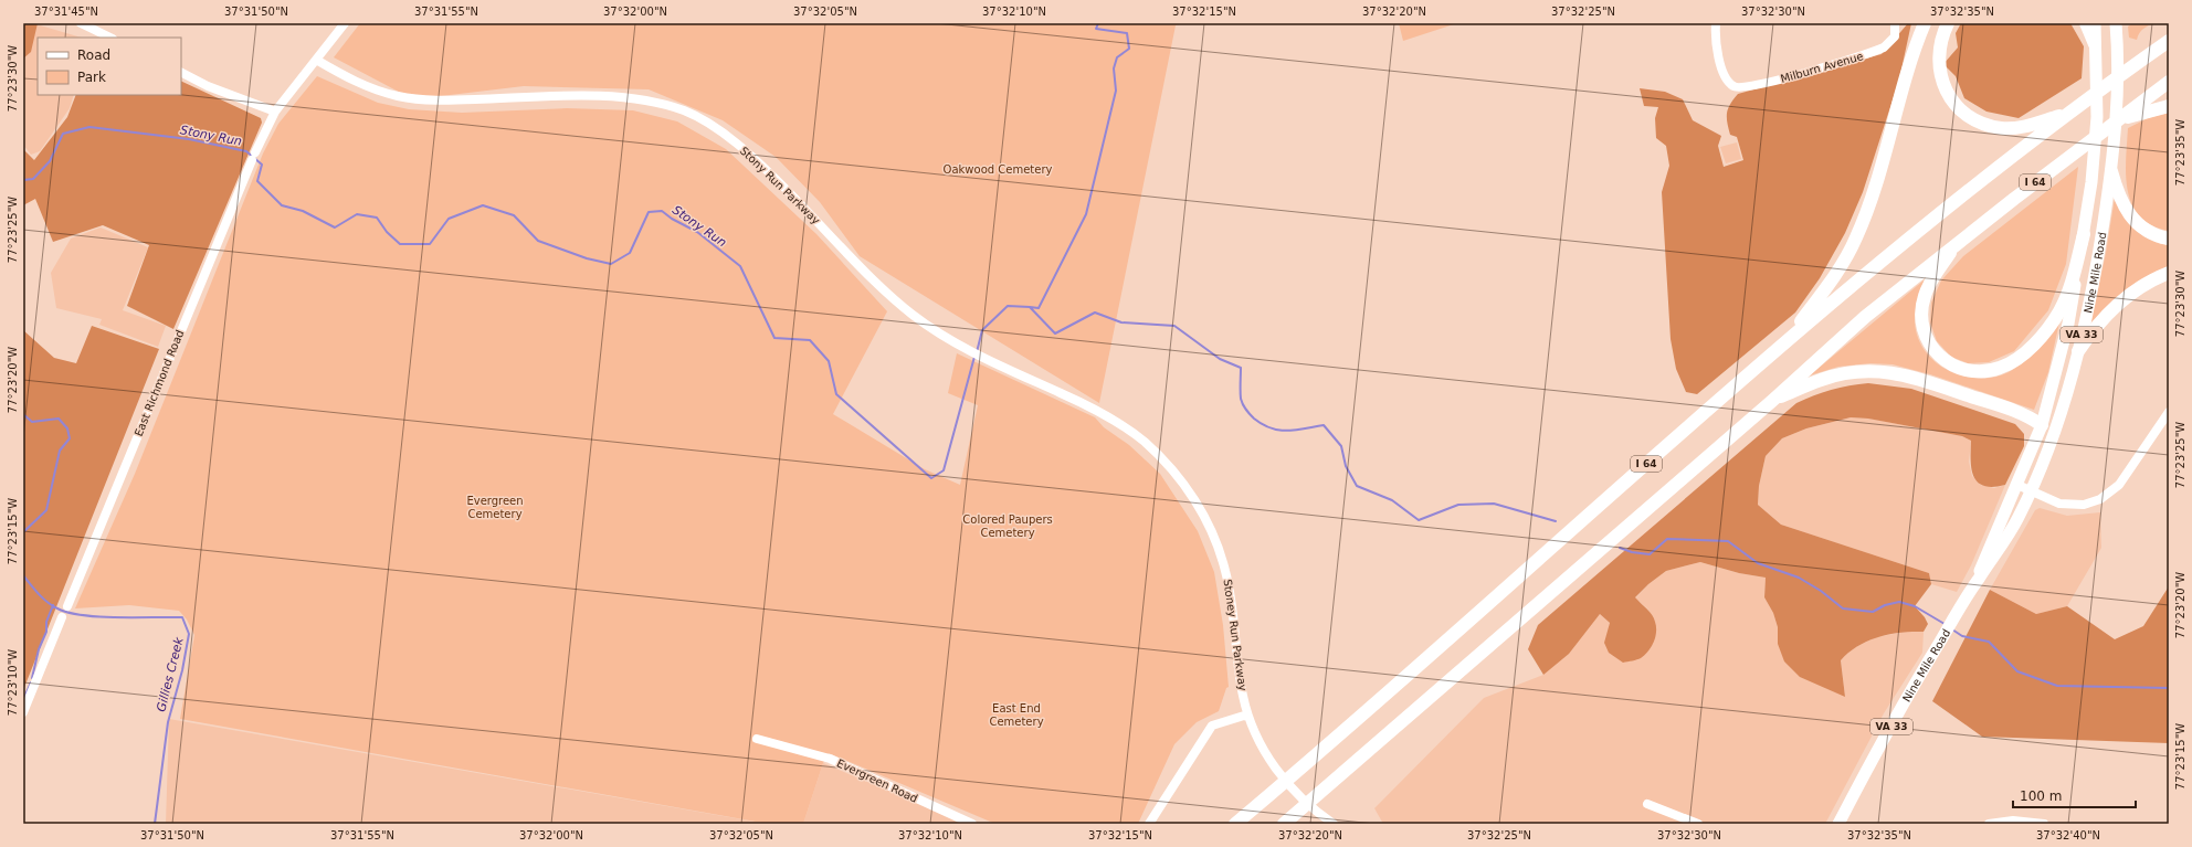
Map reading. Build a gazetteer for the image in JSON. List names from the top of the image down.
{
  "streets": {
    "highway": ["I 64"],
    "main road": ["Nine Mile Road", "VA 33"],
    "street": [
      "Milburn Avenue",
      "Stony Run Parkway",
      "East Richmond Road",
      "Stoney Run Parkway",
      "Evergreen Road"
    ]
  },
  "crossings": [
    ["Stony Run Parkway", "East Richmond Road"],
    ["Stony Run Parkway", "Stoney Run Parkway"]
  ],
  "water": ["Stony Run", "Gillies Creek"],
  "parks": [
    "Oakwood Cemetery",
    "Evergreen Cemetery",
    "Colored Paupers Cemetery",
    "East End Cemetery"
  ],
  "legend": ["Road", "Park"],
  "scale_bar": "100 m",
  "coordinates": [
    "37°31'45\"N",
    "37°31'50\"N",
    "37°31'55\"N",
    "37°32'00\"N",
    "37°32'05\"N",
    "37°32'10\"N",
    "37°32'15\"N",
    "37°32'20\"N",
    "37°32'25\"N",
    "37°32'30\"N",
    "37°32'35\"N",
    "77°23'30\"W",
    "77°23'35\"W",
    "77°23'25\"W",
    "77°23'20\"W",
    "77°23'15\"W",
    "77°23'10\"W",
    "37°32'40\"N"
  ]
}
